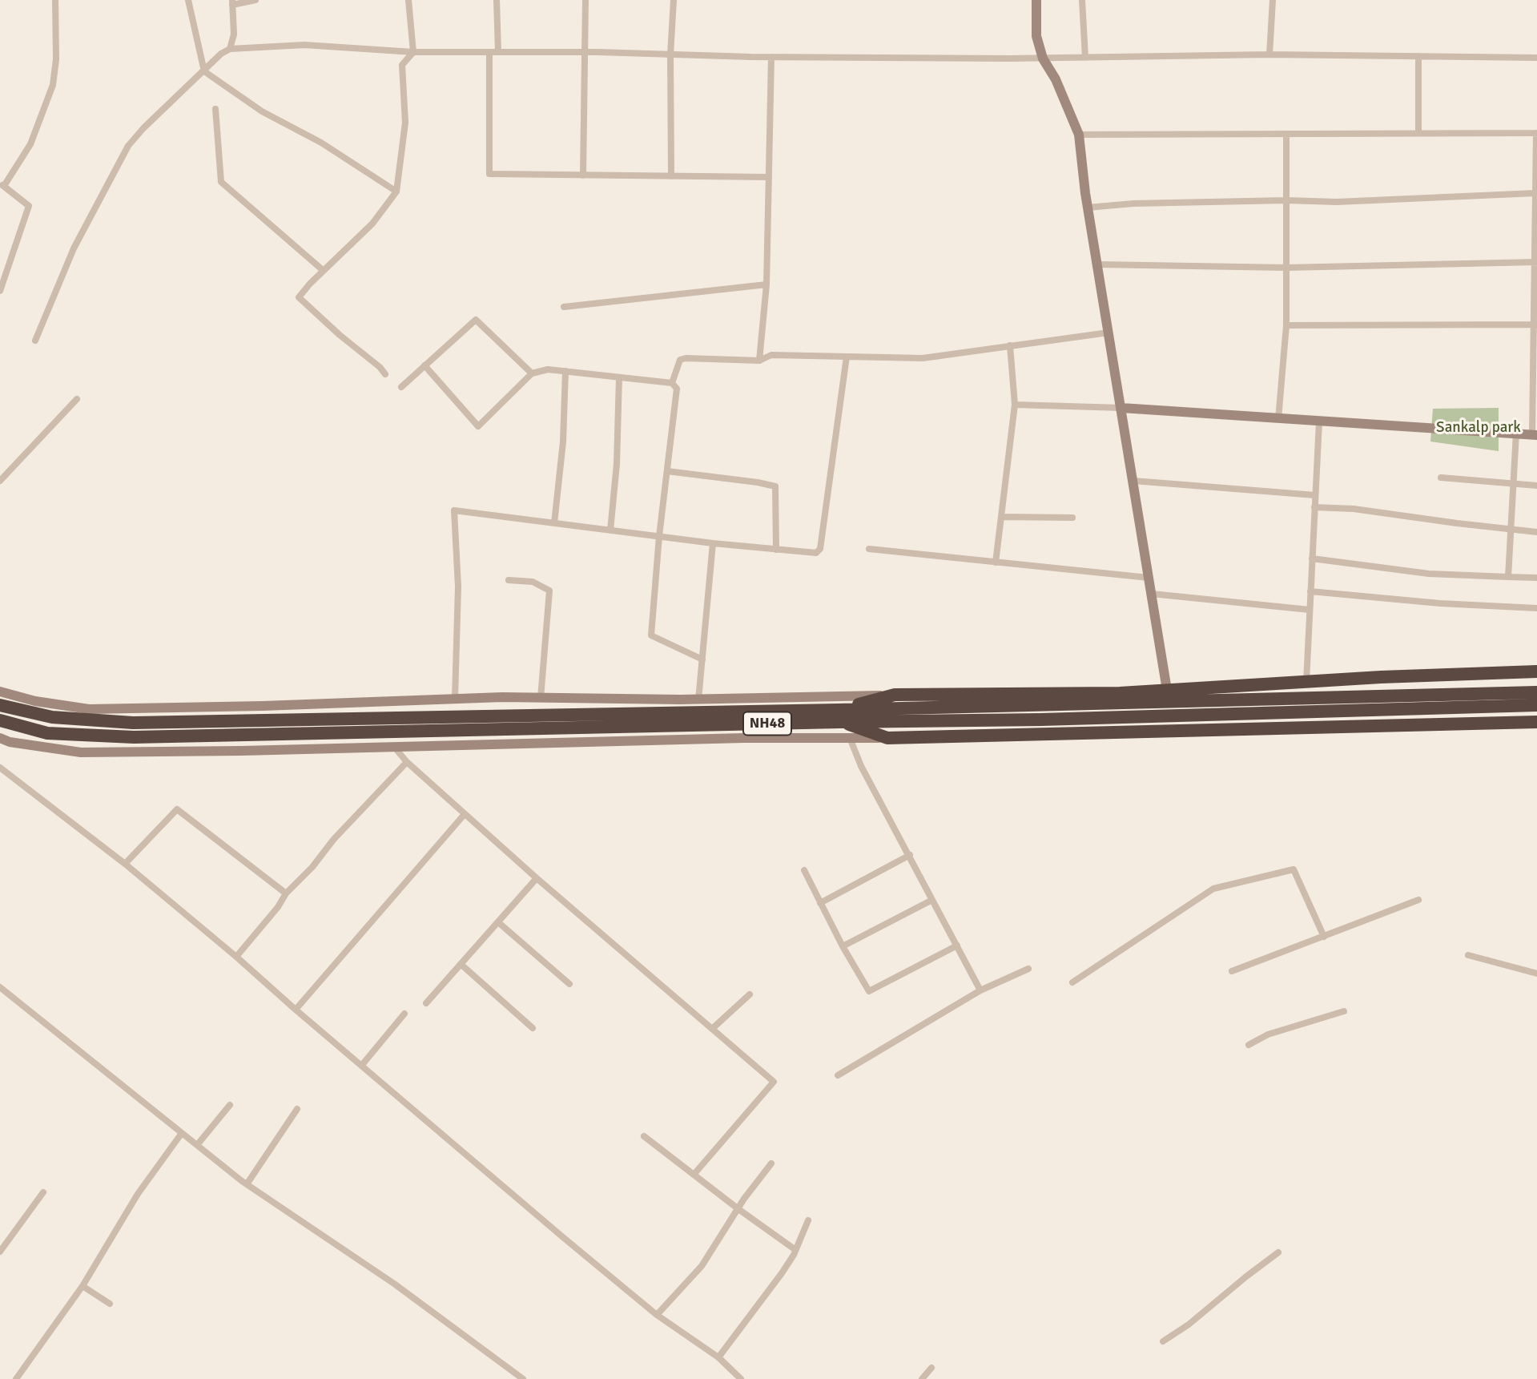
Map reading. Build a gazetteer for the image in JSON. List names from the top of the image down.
{
  "streets": {
    "highway": ["NH48"]
  },
  "parks": ["Sankalp park"]
}
